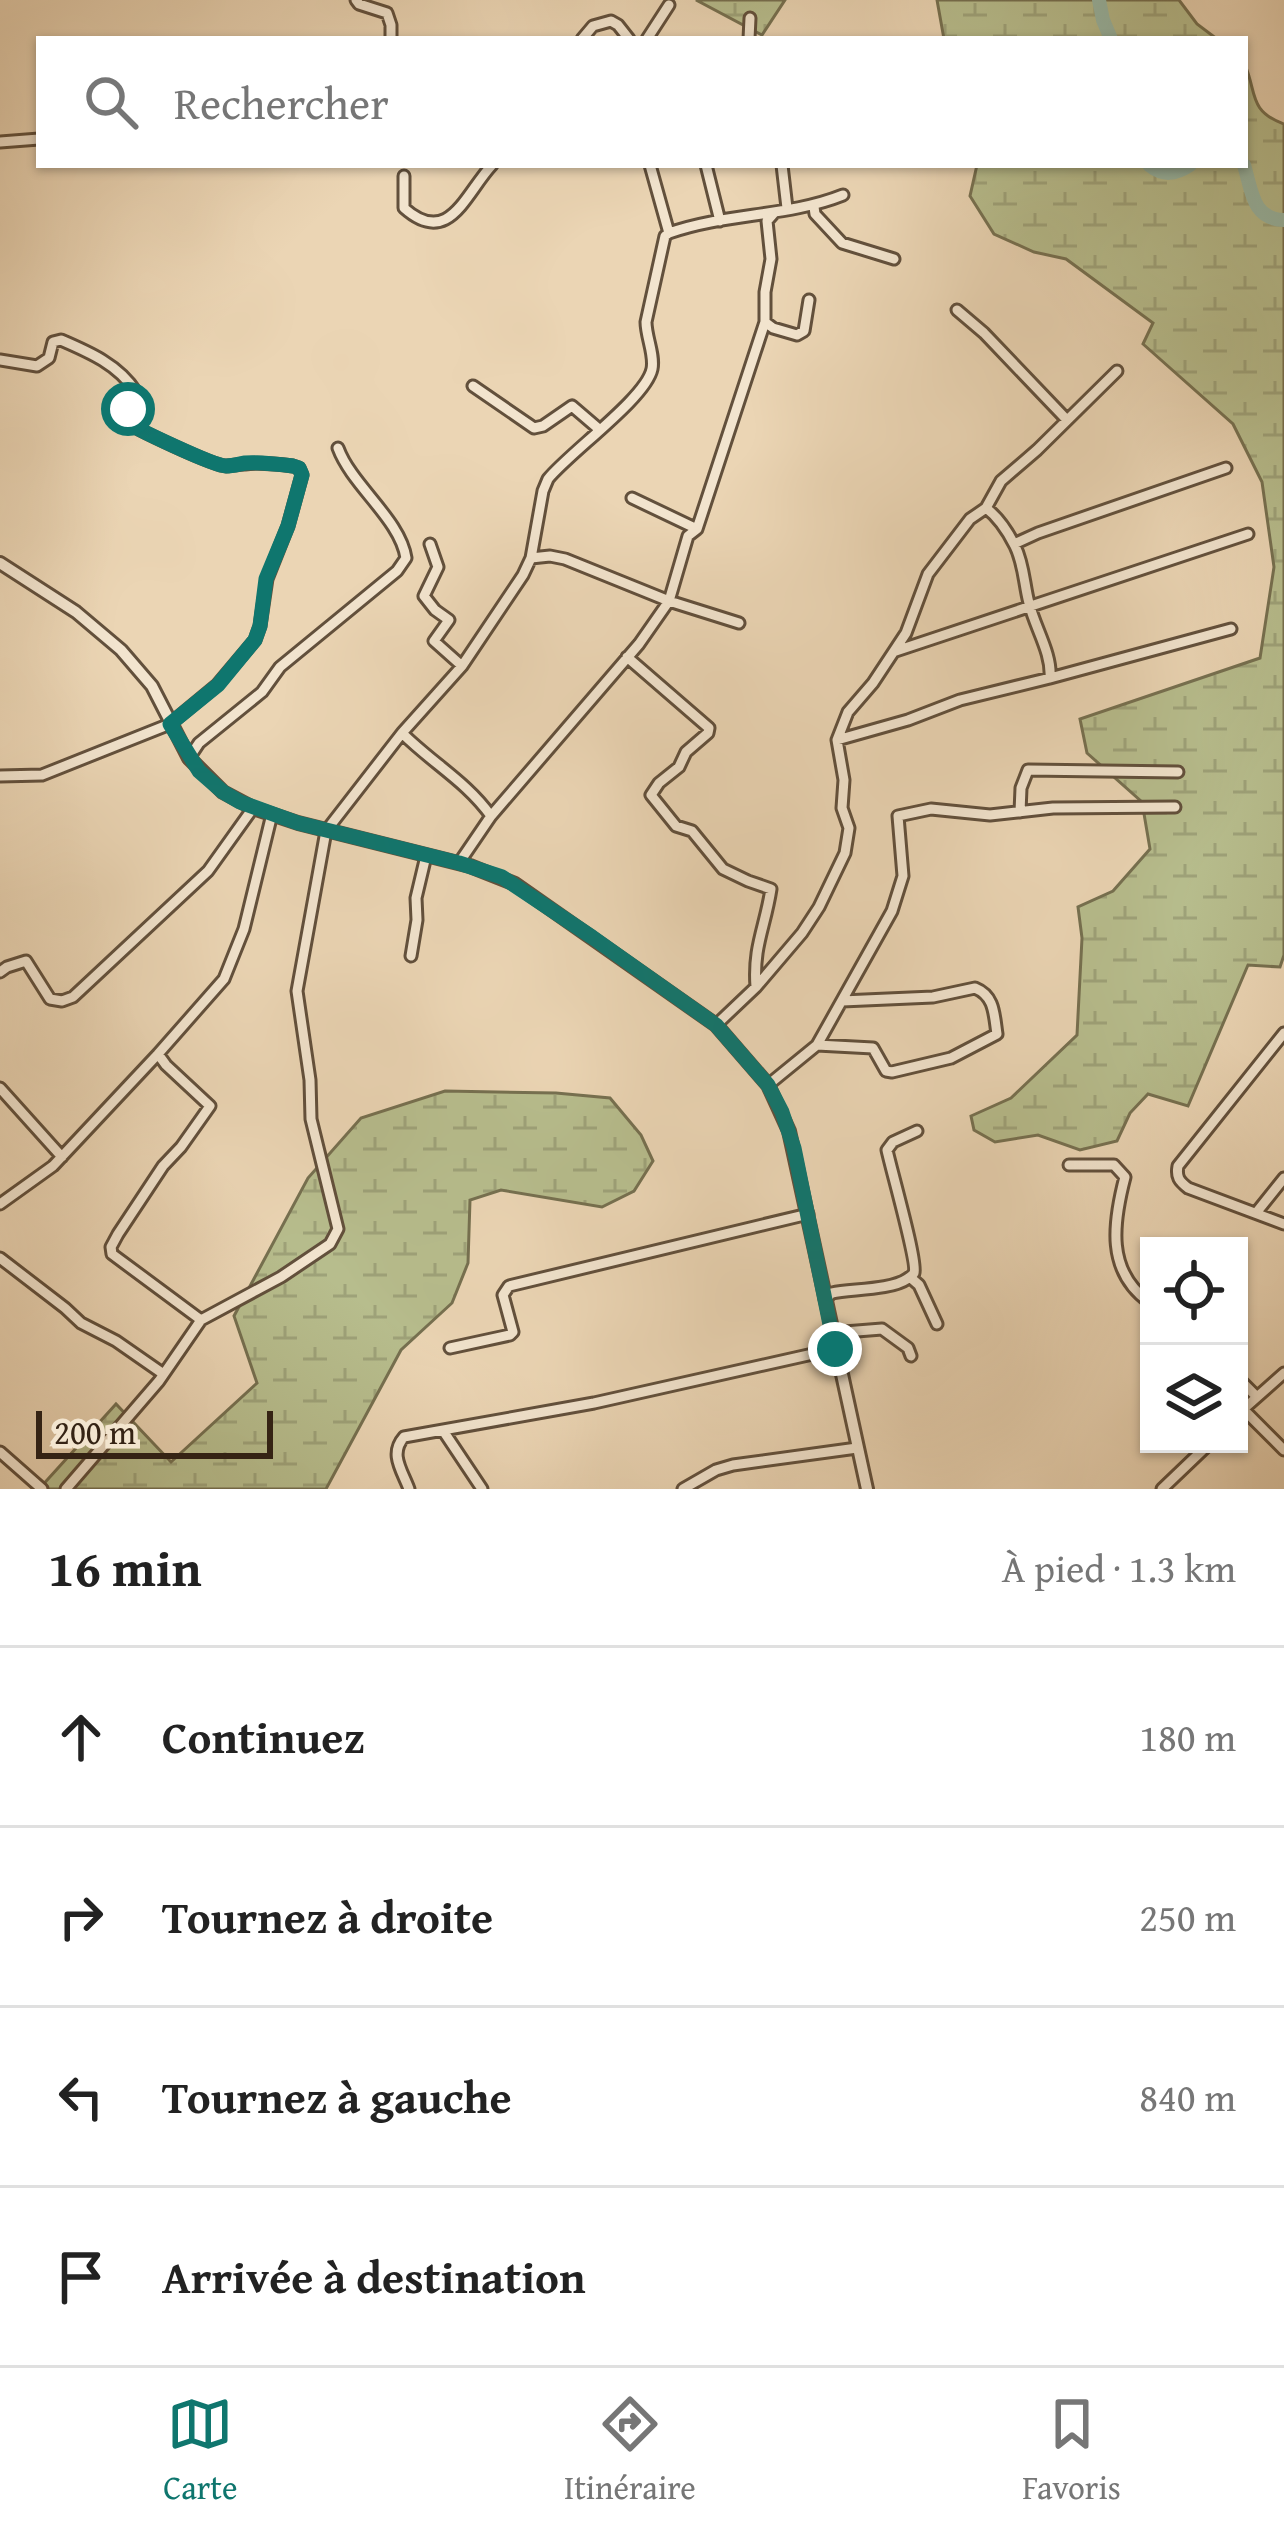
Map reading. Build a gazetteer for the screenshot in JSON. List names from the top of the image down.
{
  "scale_bar": "200 m",
  "page": {
    "search": "Rechercher",
    "scale": "200 m",
    "heading": ["16 min", "À pied · 1.3 km"],
    "list": [
      ["Continuez", "180 m"],
      ["Tournez à droite", "250 m"],
      ["Tournez à gauche", "840 m"],
      "Arrivée à destination"
    ],
    "nav": ["Carte", "Itinéraire", "Favoris"]
  }
}
